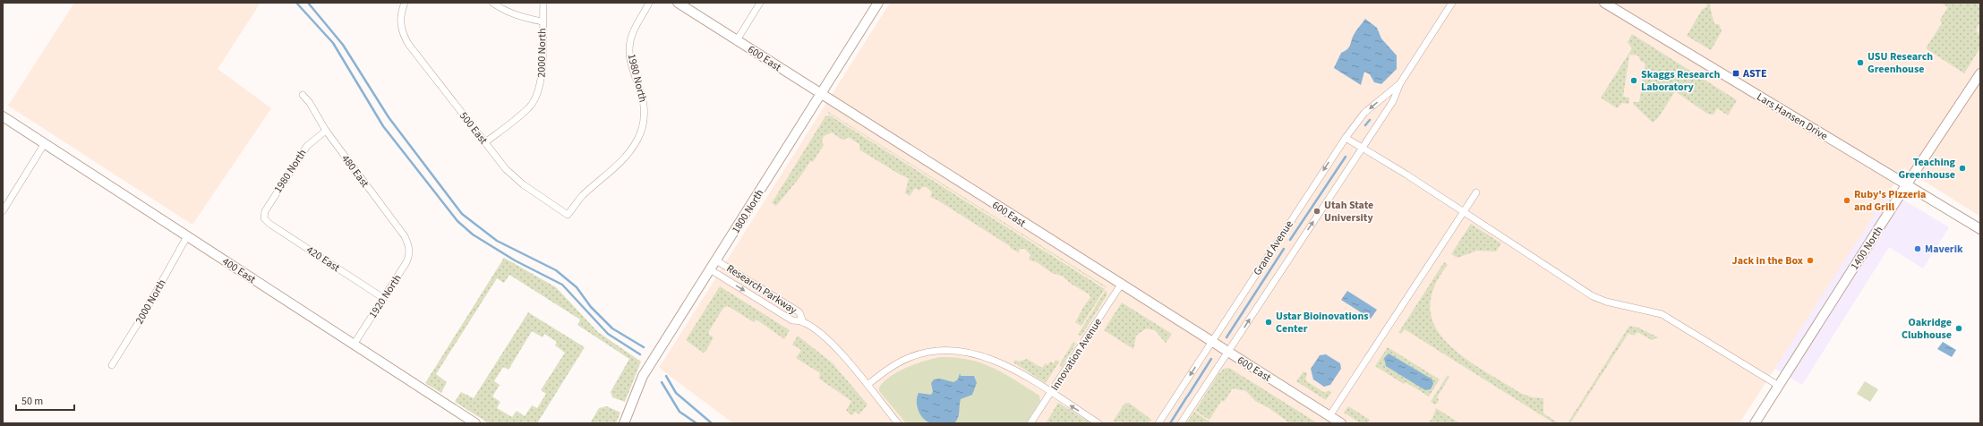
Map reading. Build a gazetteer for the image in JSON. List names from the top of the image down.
{
  "streets": {
    "street": [
      "2000 North",
      "600 East",
      "1980 North",
      "Lars Hansen Drive",
      "500 East",
      "480 East",
      "1800 North",
      "Grand Avenue",
      "1400 North",
      "420 East",
      "400 East",
      "Research Parkway",
      "1920 North",
      "Innovation Avenue"
    ]
  },
  "crossings": [
    ["2000 North", "500 East"],
    ["2000 North", "400 East"],
    ["600 East", "1800 North"],
    ["600 East", "Grand Avenue"],
    ["600 East", "Innovation Avenue"],
    ["1980 North", "500 East"],
    ["1980 North", "480 East"],
    ["1980 North", "420 East"],
    ["Lars Hansen Drive", "1400 North"],
    ["480 East", "1920 North"],
    ["1800 North", "Research Parkway"],
    ["420 East", "1920 North"],
    ["400 East", "1920 North"]
  ],
  "places": {
    "other": [
      "USU Research Greenhouse",
      "Skaggs Research Laboratory",
      "Teaching Greenhouse",
      "Ruby's Pizzeria and Grill",
      "Utah State University",
      "Maverik",
      "Jack in the Box",
      "Ustar Bioinovations Center",
      "Oakridge Clubhouse"
    ],
    "transit": ["ASTE"]
  },
  "scale_bar": "50 m"
}
